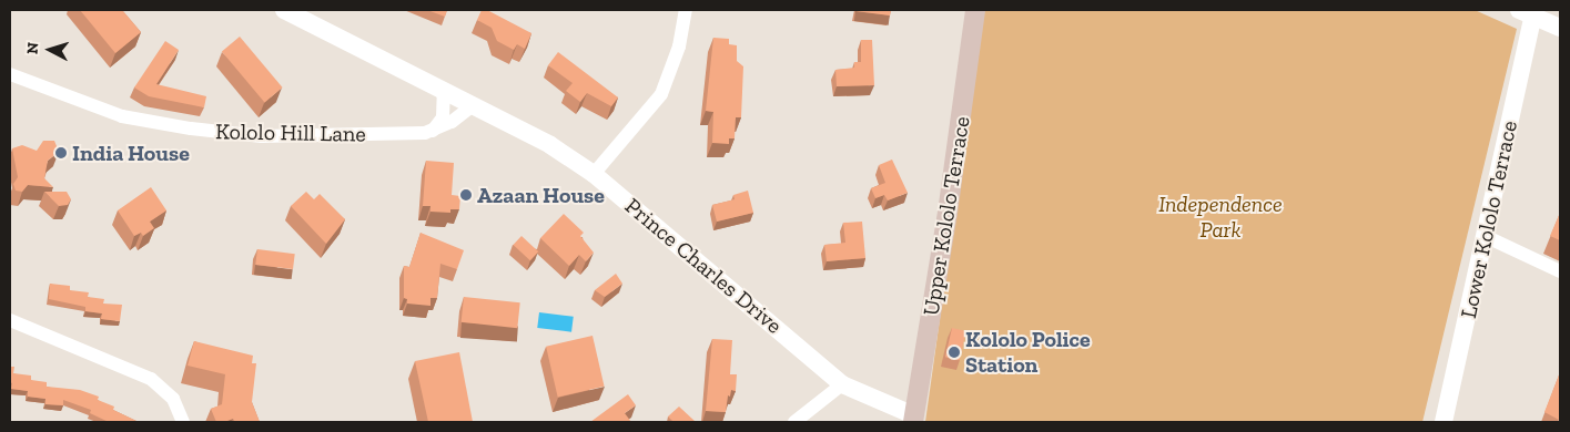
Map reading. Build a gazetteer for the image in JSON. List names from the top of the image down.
{
  "streets": {
    "main road": ["Upper Kololo Terrace"],
    "street": ["Kololo Hill Lane", "Lower Kololo Terrace", "Prince Charles Drive"]
  },
  "crossings": [
    ["Kololo Hill Lane", "Prince Charles Drive"],
    ["Upper Kololo Terrace", "Prince Charles Drive"]
  ],
  "parks": ["Independence Park"],
  "places": ["India House", "Azaan House", "Kololo Police Station"],
  "north": "left"
}
